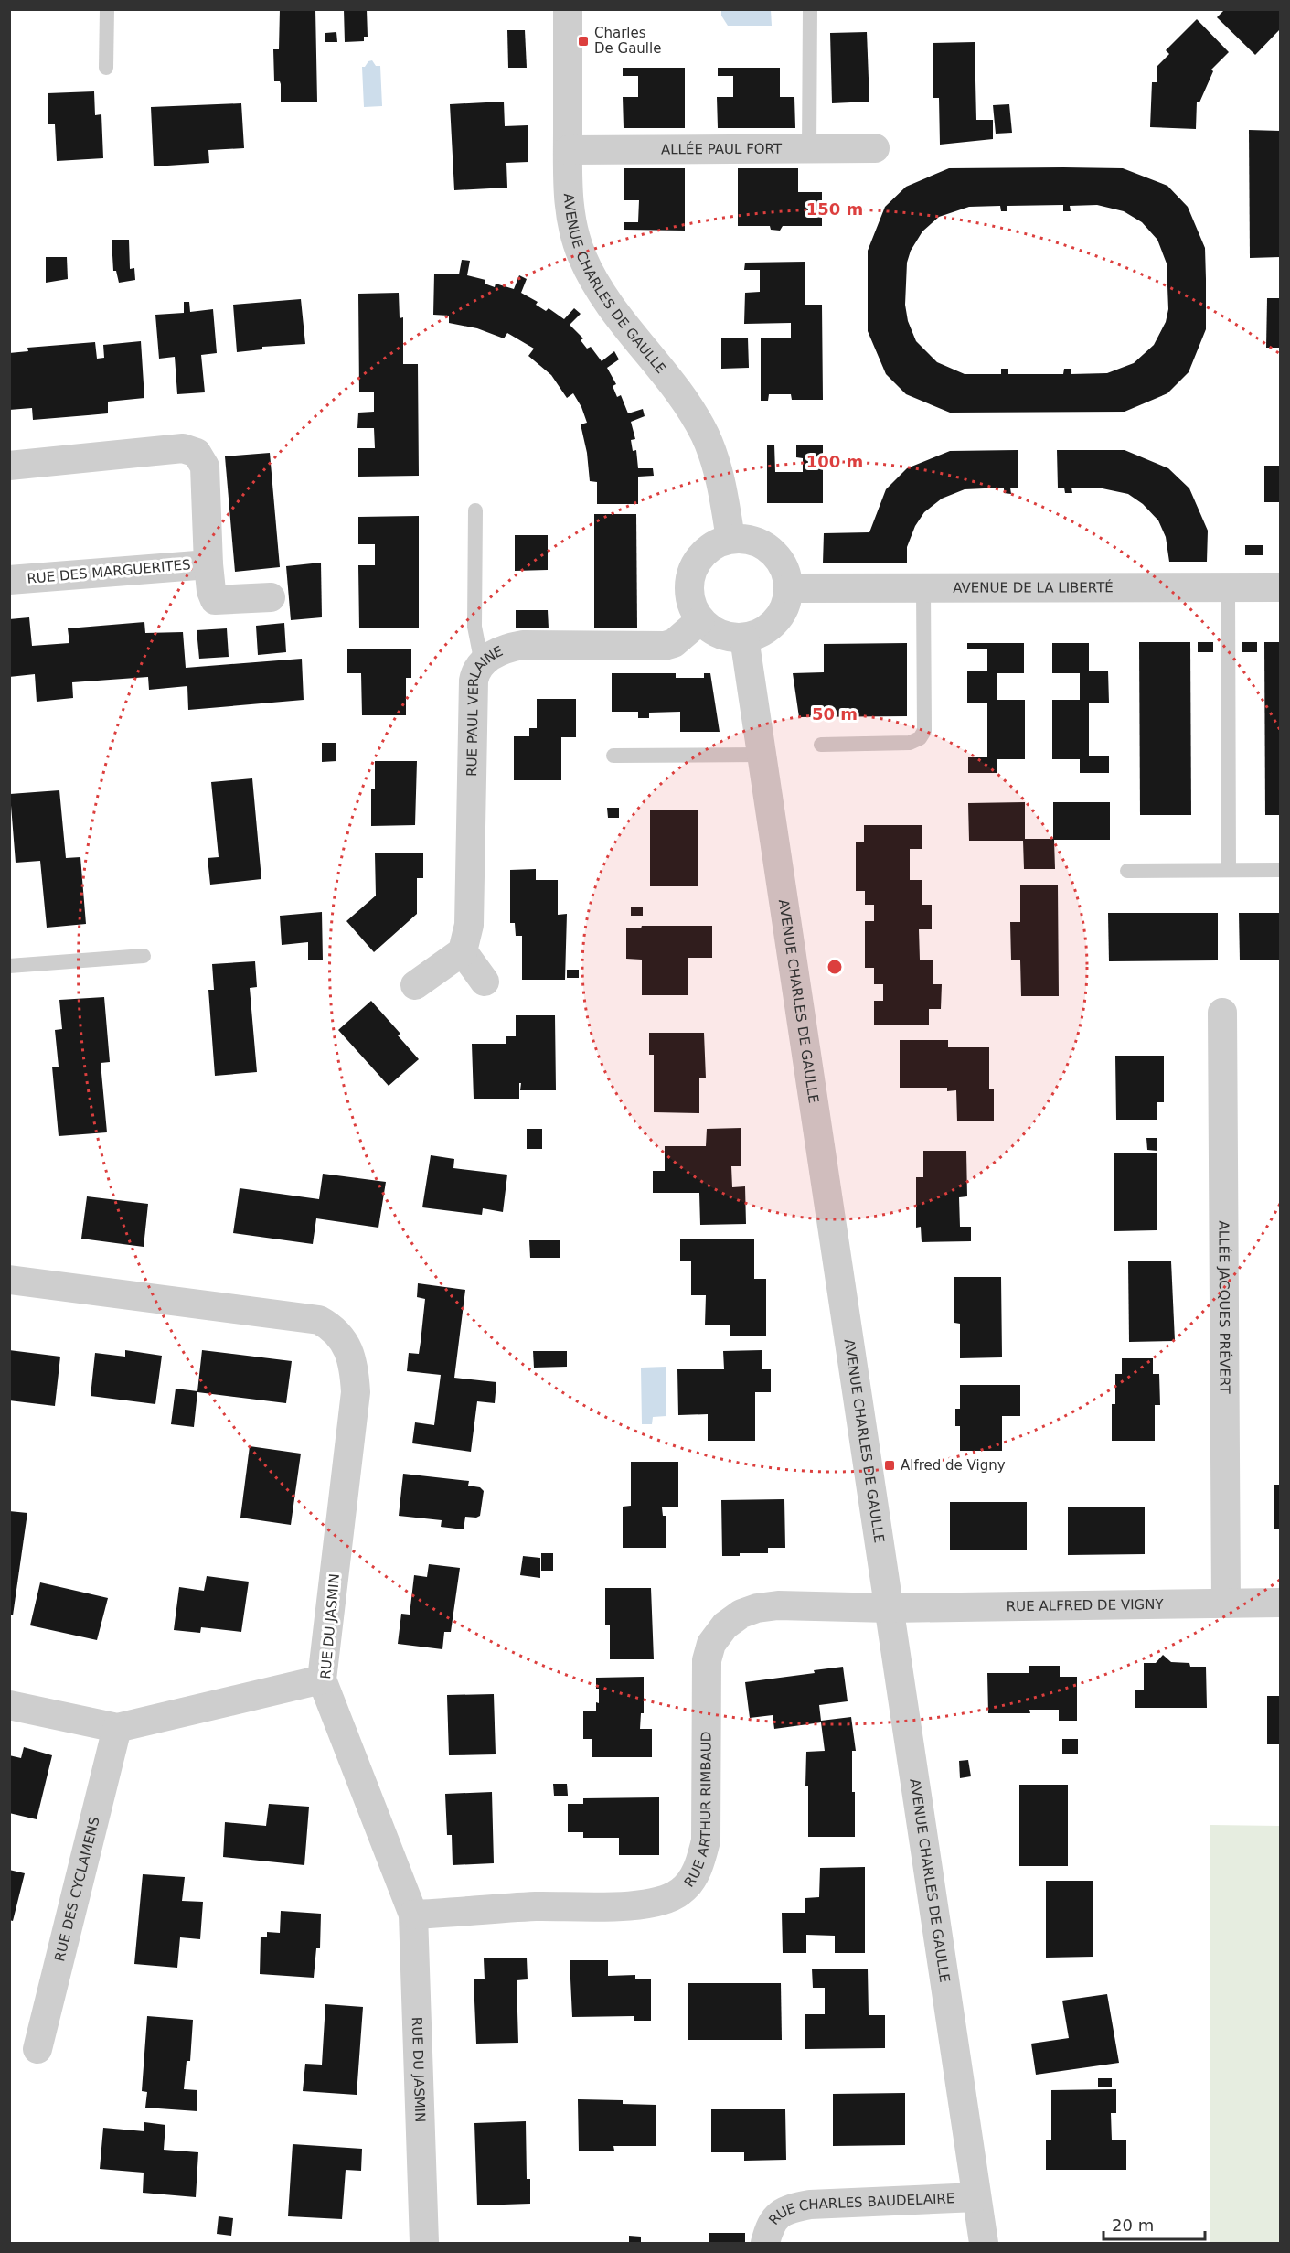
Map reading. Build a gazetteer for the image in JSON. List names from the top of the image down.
{
  "streets": {
    "street": [
      "ALLÉE PAUL FORT",
      "AVENUE CHARLES DE GAULLE",
      "RUE DES MARGUERITES",
      "AVENUE DE LA LIBERTÉ",
      "RUE PAUL VERLAINE",
      "ALLÉE JACQUES PRÉVERT",
      "RUE ALFRED DE VIGNY",
      "RUE DU JASMIN",
      "RUE ARTHUR RIMBAUD",
      "RUE DES CYCLAMENS",
      "RUE CHARLES BAUDELAIRE"
    ]
  },
  "crossings": [
    ["ALLÉE PAUL FORT", "AVENUE CHARLES DE GAULLE"],
    ["AVENUE CHARLES DE GAULLE", "AVENUE DE LA LIBERTÉ"],
    ["AVENUE CHARLES DE GAULLE", "RUE PAUL VERLAINE"],
    ["AVENUE CHARLES DE GAULLE", "RUE ALFRED DE VIGNY"],
    ["AVENUE CHARLES DE GAULLE", "RUE ARTHUR RIMBAUD"],
    ["AVENUE CHARLES DE GAULLE", "RUE CHARLES BAUDELAIRE"],
    ["AVENUE DE LA LIBERTÉ", "RUE PAUL VERLAINE"],
    ["ALLÉE JACQUES PRÉVERT", "RUE ALFRED DE VIGNY"],
    ["RUE ALFRED DE VIGNY", "RUE ARTHUR RIMBAUD"],
    ["RUE DU JASMIN", "RUE ARTHUR RIMBAUD"]
  ],
  "places": {
    "transit": ["Charles De Gaulle", "Alfred de Vigny"]
  },
  "scale_bar": "20 m",
  "rings": ["150 m", "100 m", "50 m"]
}
